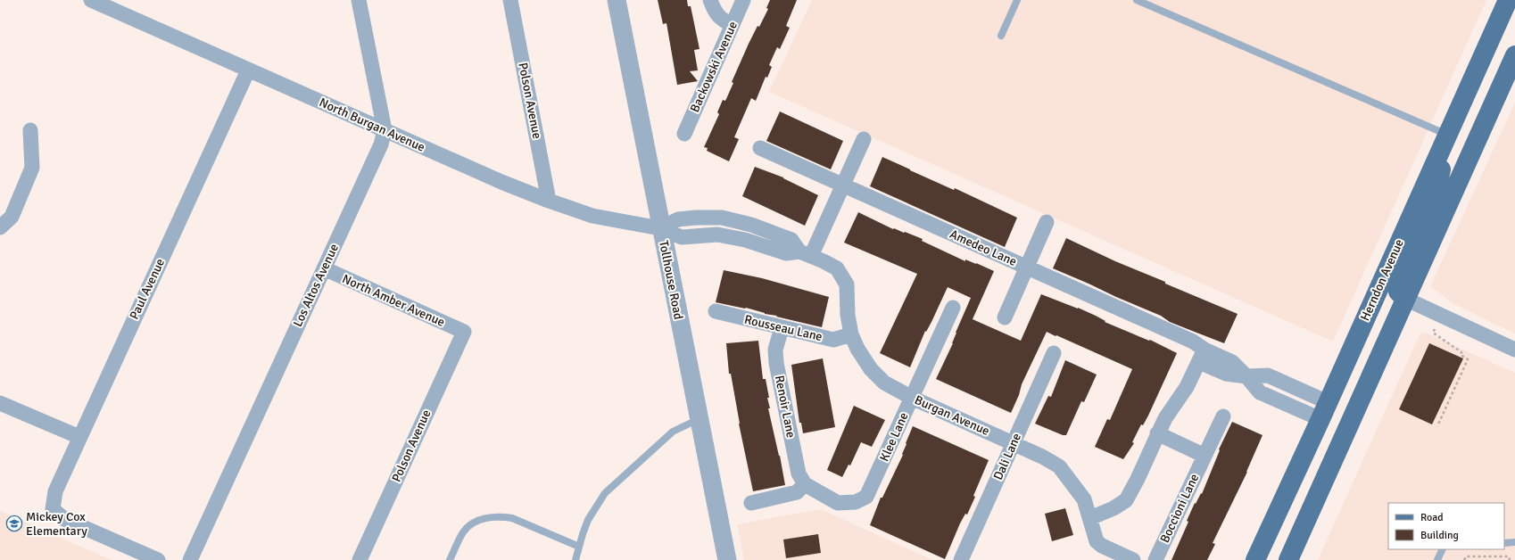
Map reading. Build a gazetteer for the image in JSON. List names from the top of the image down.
{
  "streets": {
    "main road": ["Herndon Avenue"],
    "street": [
      "Backowski Avenue",
      "Polson Avenue",
      "North Burgan Avenue",
      "Amedeo Lane",
      "Tollhouse Road",
      "Los Altos Avenue",
      "Paul Avenue",
      "North Amber Avenue",
      "Rousseau Lane",
      "Renoir Lane",
      "Burgan Avenue",
      "Klee Lane",
      "Dali Lane",
      "Boccioni Lane"
    ]
  },
  "crossings": [
    ["Polson Avenue", "North Burgan Avenue"],
    ["Polson Avenue", "North Amber Avenue"],
    ["North Burgan Avenue", "Tollhouse Road"],
    ["North Burgan Avenue", "Los Altos Avenue"],
    ["North Burgan Avenue", "Paul Avenue"],
    ["North Burgan Avenue", "Burgan Avenue"],
    ["Amedeo Lane", "Herndon Avenue"],
    ["Tollhouse Road", "Burgan Avenue"],
    ["Los Altos Avenue", "North Amber Avenue"],
    ["Rousseau Lane", "Renoir Lane"],
    ["Rousseau Lane", "Burgan Avenue"],
    ["Renoir Lane", "Klee Lane"],
    ["Burgan Avenue", "Klee Lane"],
    ["Burgan Avenue", "Dali Lane"]
  ],
  "places": {
    "school or university": ["Mickey Cox Elementary"]
  },
  "legend": ["Road", "Building"]
}
